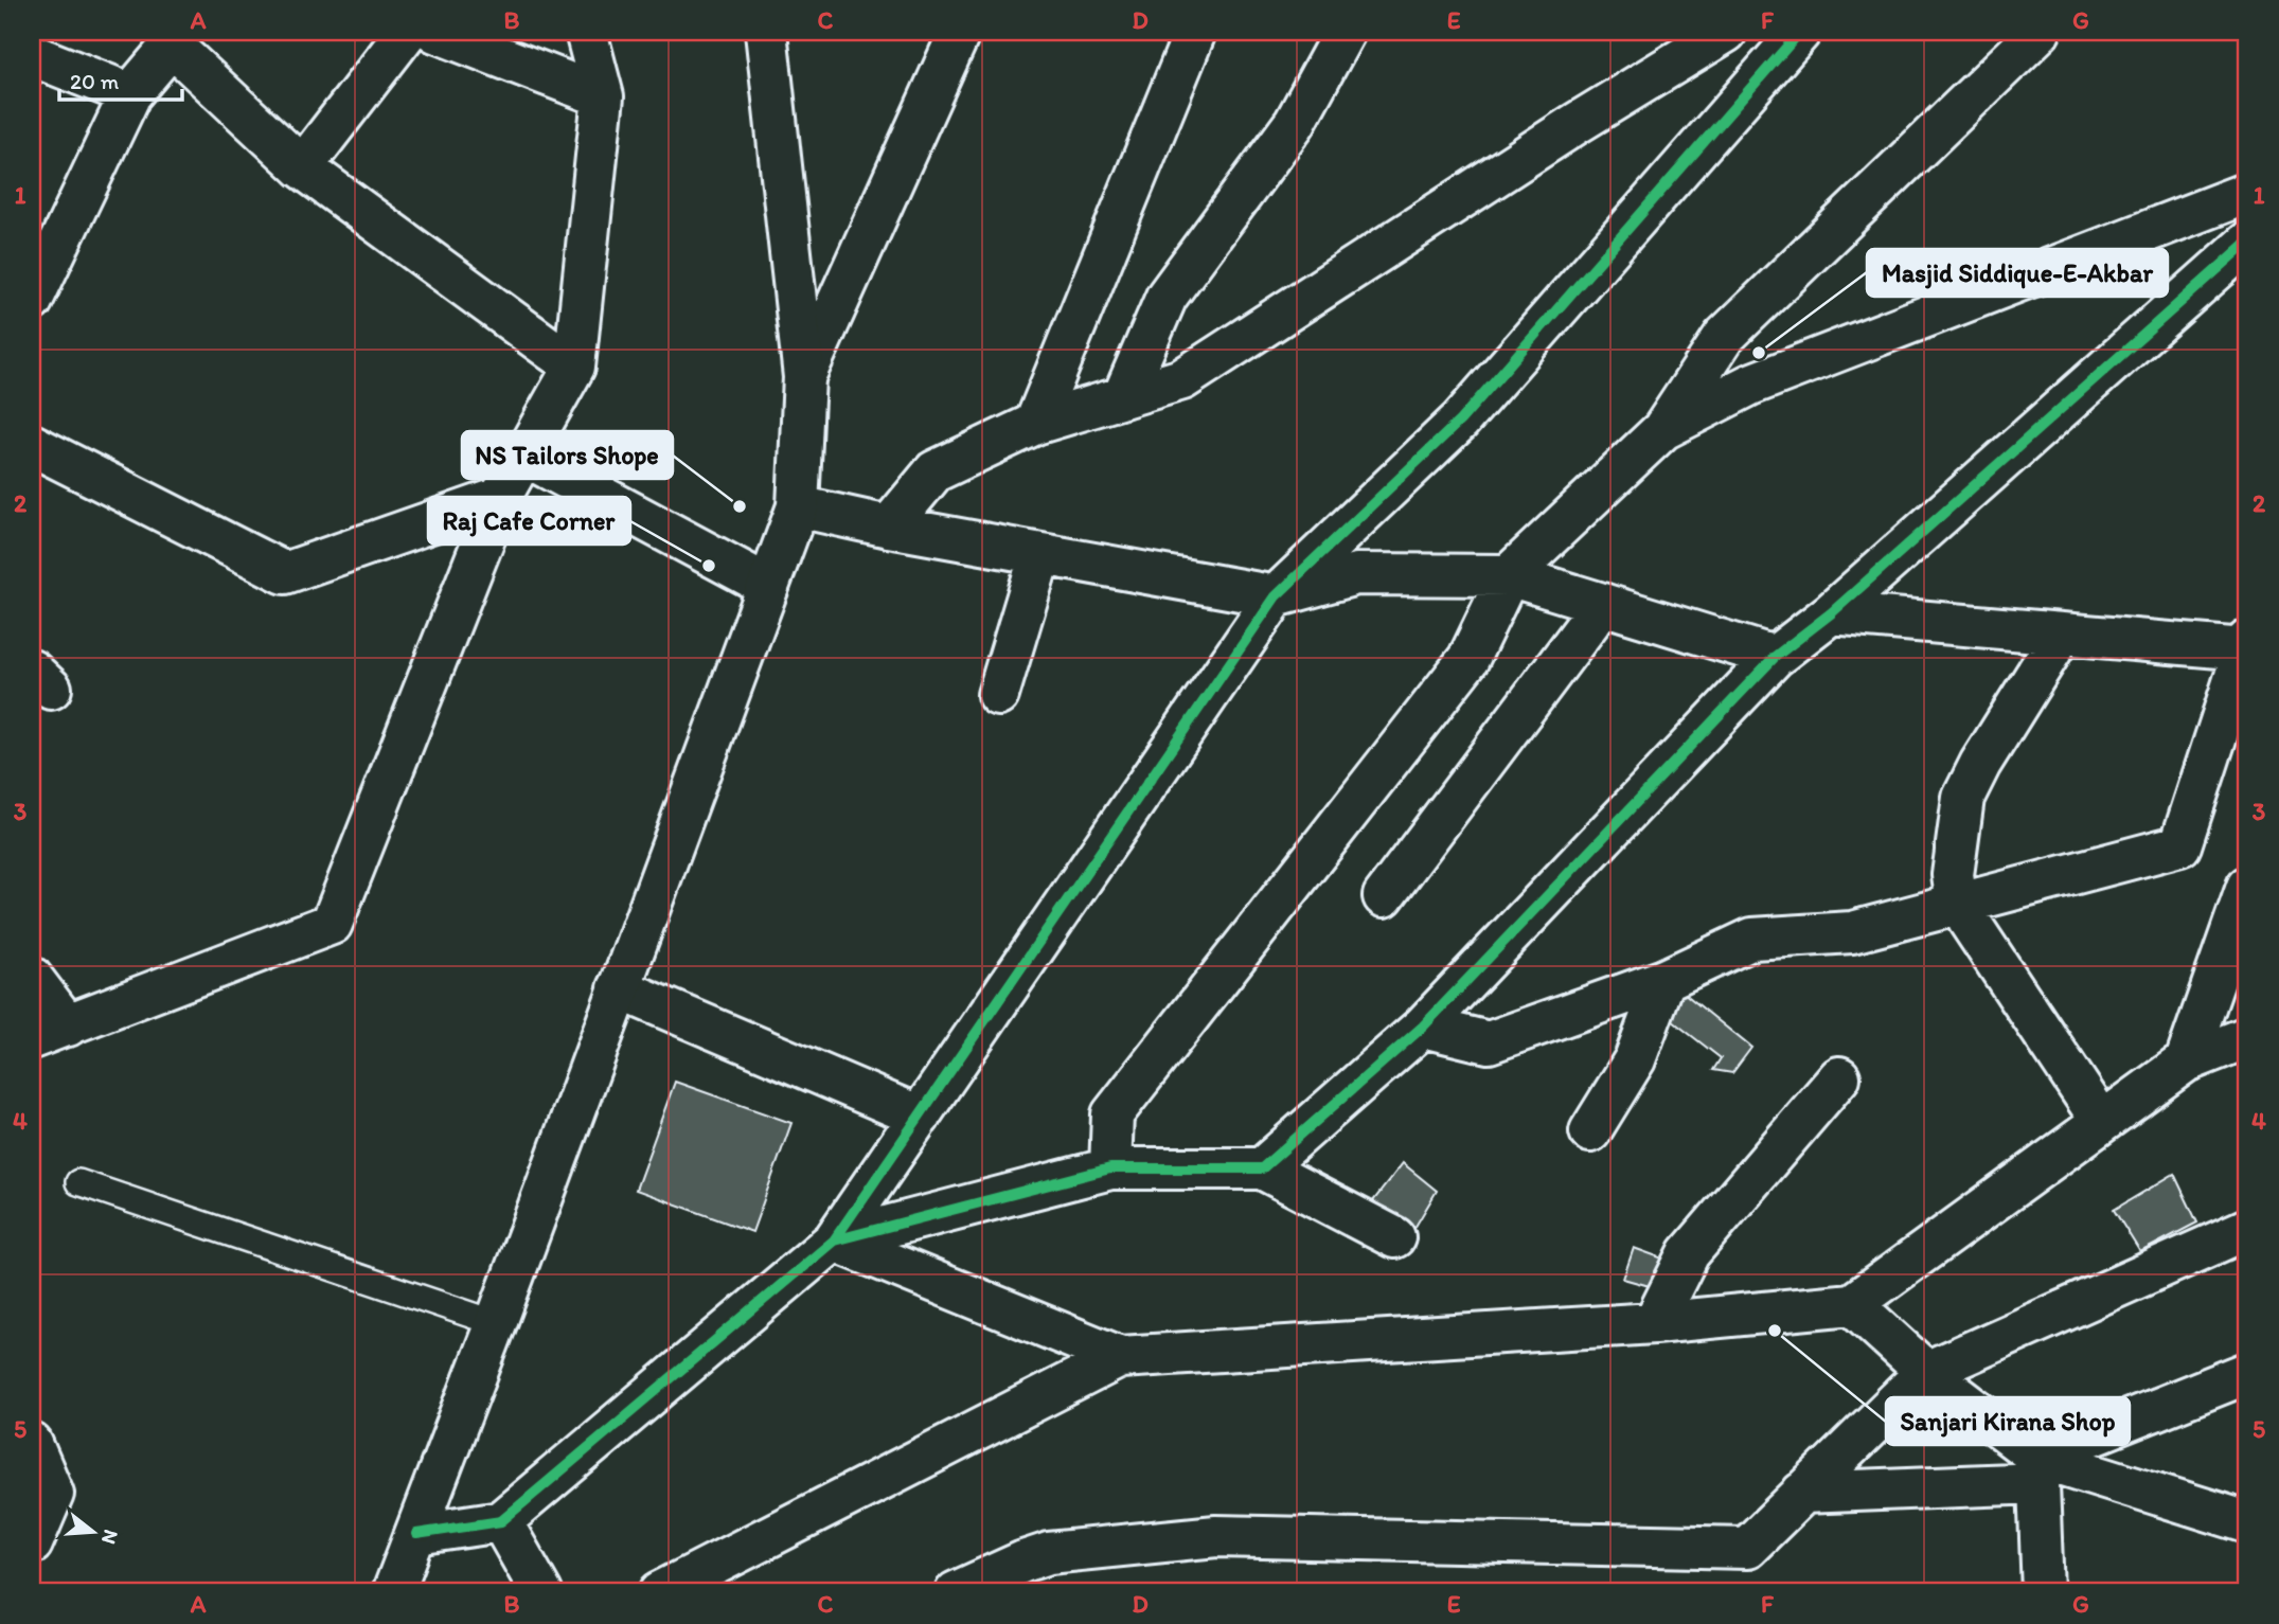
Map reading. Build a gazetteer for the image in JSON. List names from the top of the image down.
{
  "places": [
    "Masjid Siddique-E-Akbar",
    "NS Tailors Shope",
    "Raj Cafe Corner",
    "Sanjari Kirana Shop"
  ],
  "scale_bar": "20 m",
  "north": "right",
  "grid": {
    "columns": [
      "A",
      "B",
      "C",
      "D",
      "E",
      "F",
      "G"
    ],
    "rows": [
      "1",
      "2",
      "3",
      "4",
      "5"
    ]
  }
}
